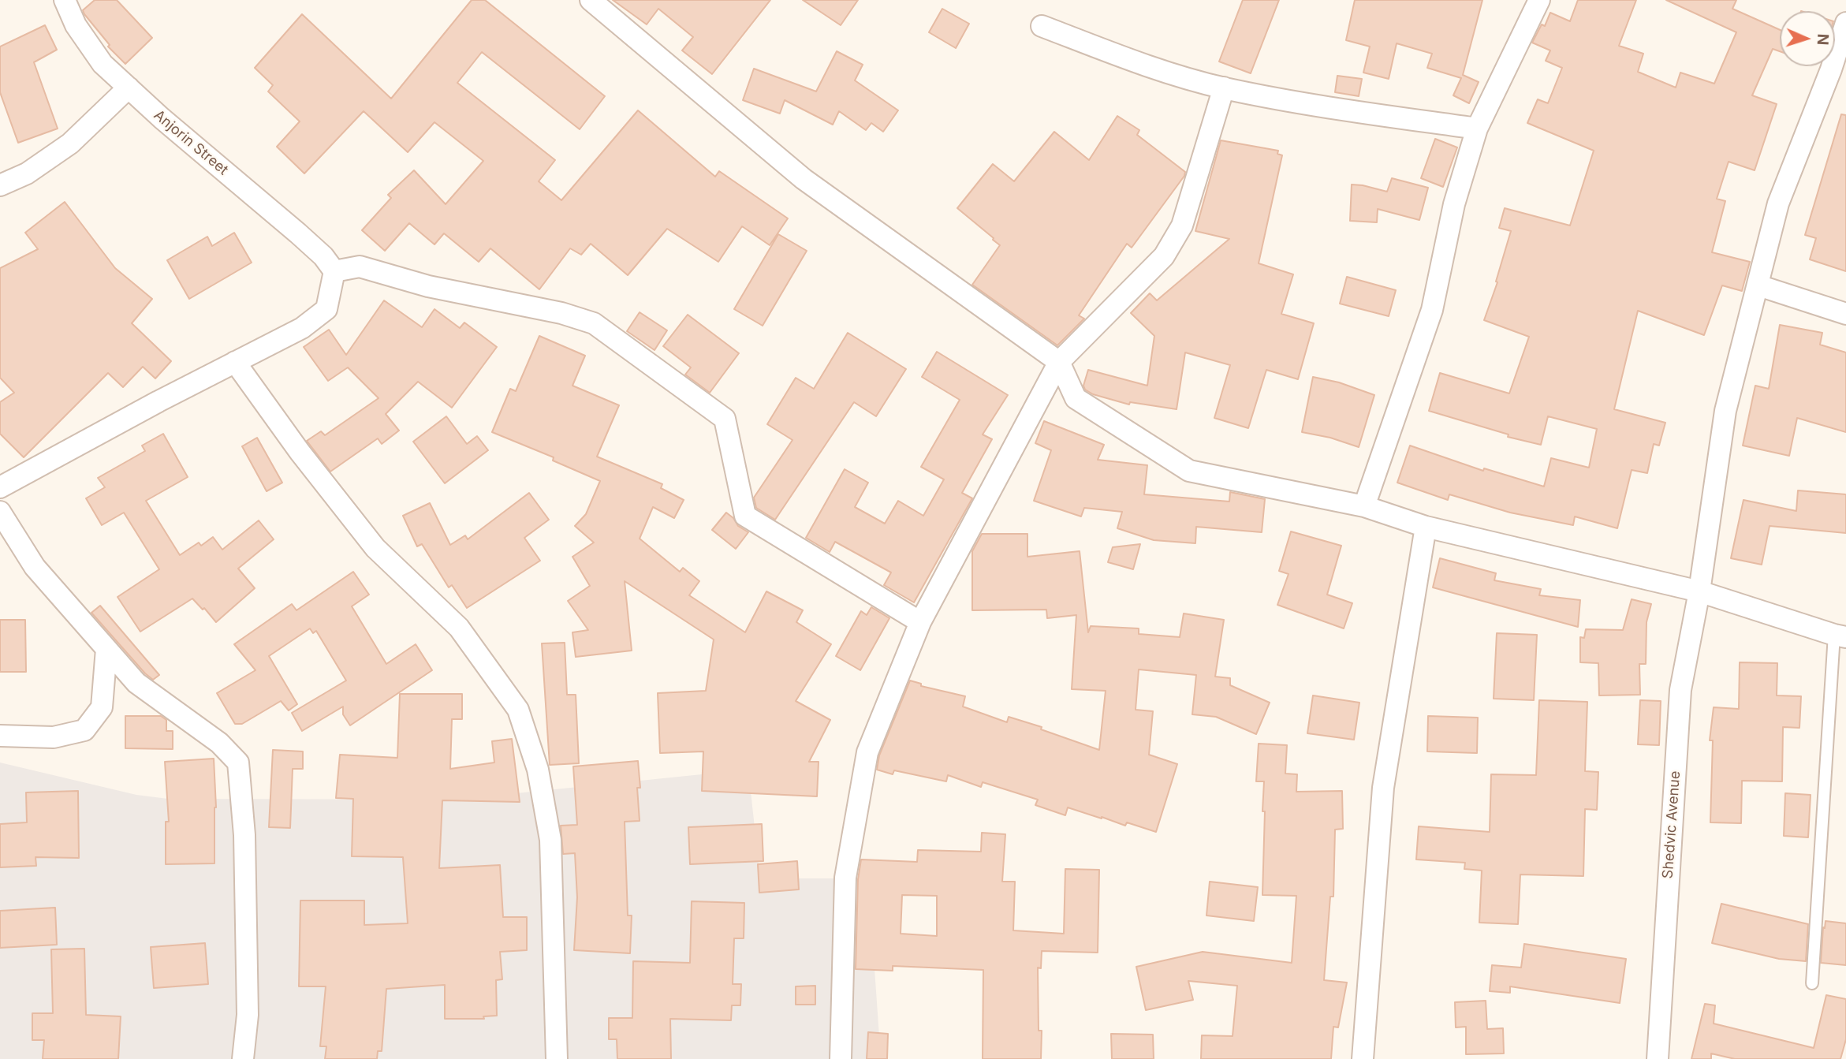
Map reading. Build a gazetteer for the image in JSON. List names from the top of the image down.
{
  "streets": {
    "street": ["Anjorin Street", "Shedvic Avenue"]
  },
  "north": "right"
}
